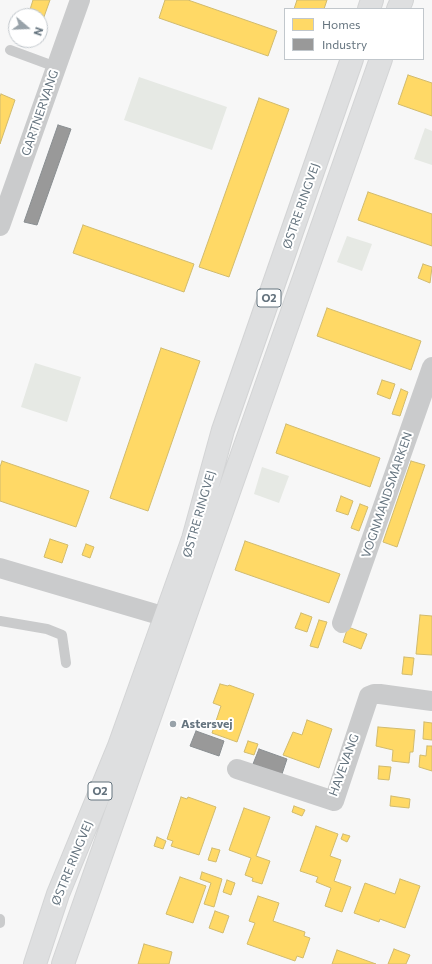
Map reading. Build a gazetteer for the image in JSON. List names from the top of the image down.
{
  "streets": {
    "main road": ["ØSTRE RINGVEJ", "O2"],
    "street": ["GARTNERVANG", "VOGNMANDSMARKEN", "HAVEVANG"]
  },
  "places": ["Astersvej"],
  "legend": ["Homes", "Industry"],
  "north": "right"
}
